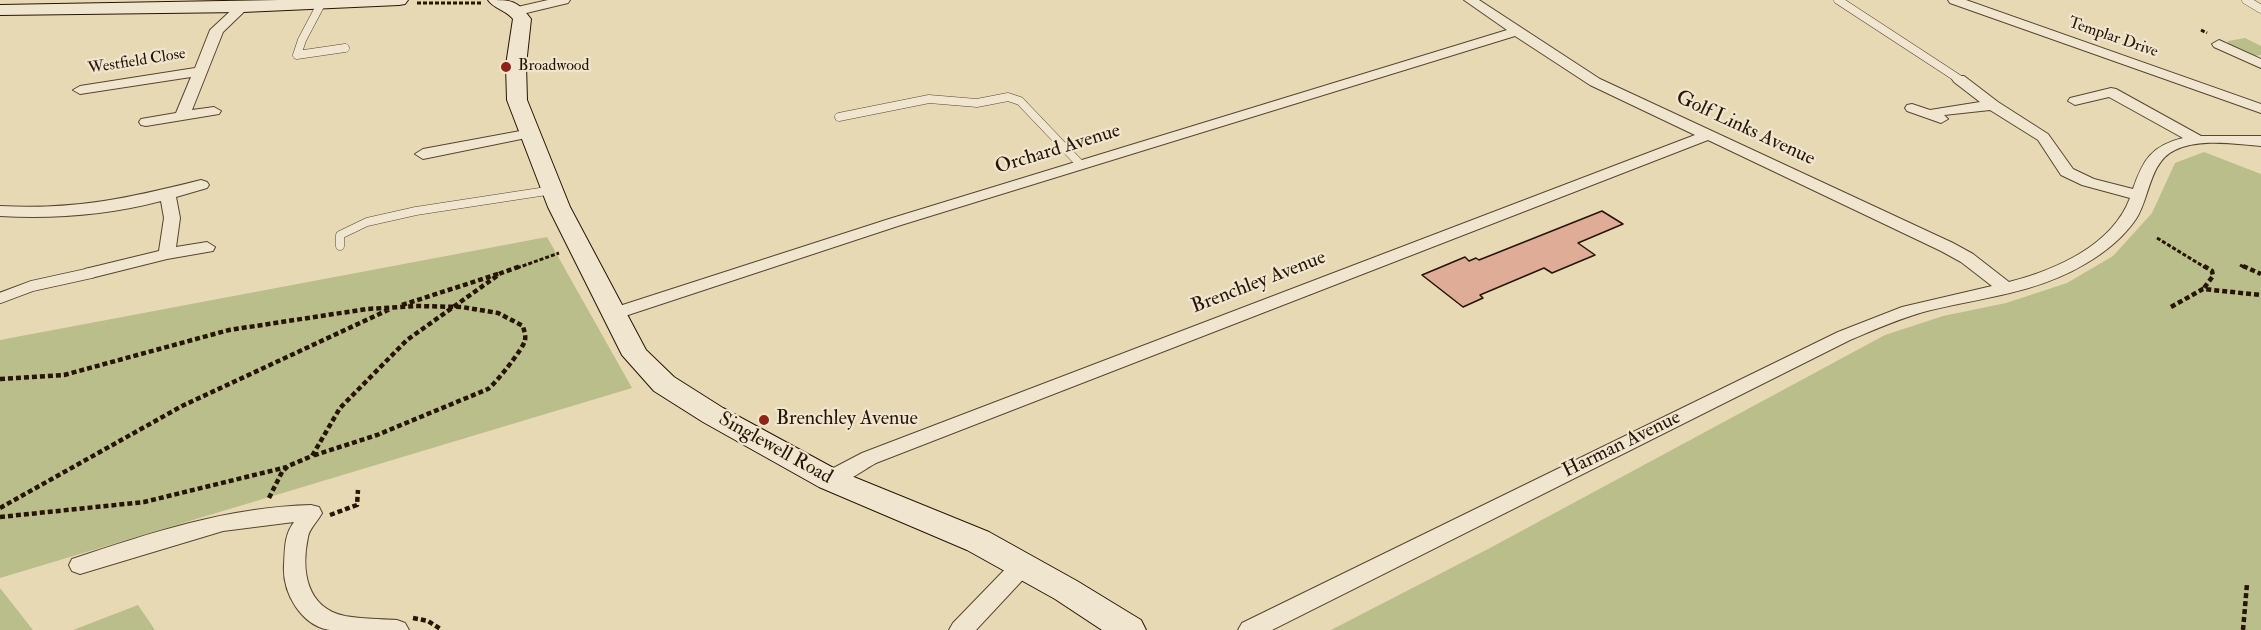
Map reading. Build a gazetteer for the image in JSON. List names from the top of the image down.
{
  "streets": {
    "street": [
      "Templar Drive",
      "Westfield Close",
      "Golf Links Avenue",
      "Orchard Avenue",
      "Brenchley Avenue",
      "Harman Avenue",
      "Singlewell Road"
    ]
  },
  "crossings": [
    ["Golf Links Avenue", "Orchard Avenue"],
    ["Golf Links Avenue", "Brenchley Avenue"],
    ["Golf Links Avenue", "Harman Avenue"],
    ["Orchard Avenue", "Singlewell Road"],
    ["Brenchley Avenue", "Singlewell Road"]
  ],
  "places": ["Broadwood", "Brenchley Avenue"]
}
